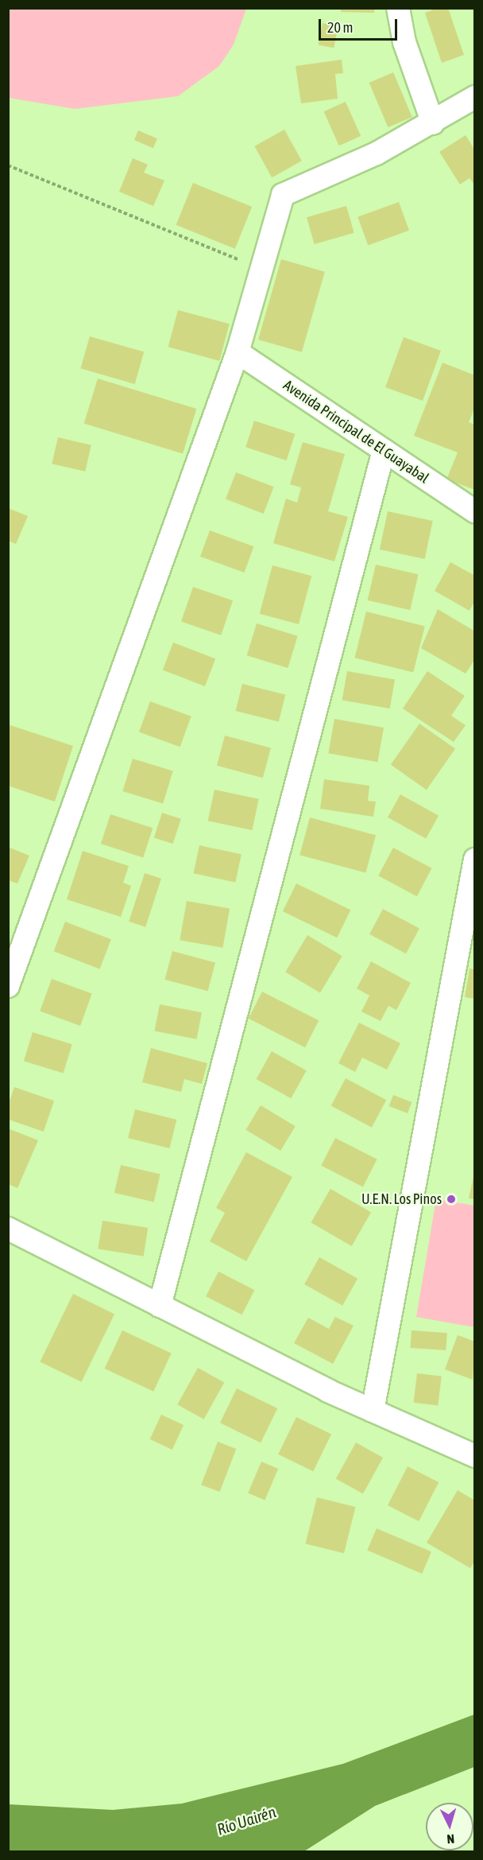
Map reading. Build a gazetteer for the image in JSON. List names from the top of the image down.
{
  "streets": {
    "street": ["Avenida Principal de El Guayabal"]
  },
  "water": ["Río Uairén"],
  "places": ["U.E.N. Los Pinos"],
  "scale_bar": "20 m",
  "north": "bottom"
}
